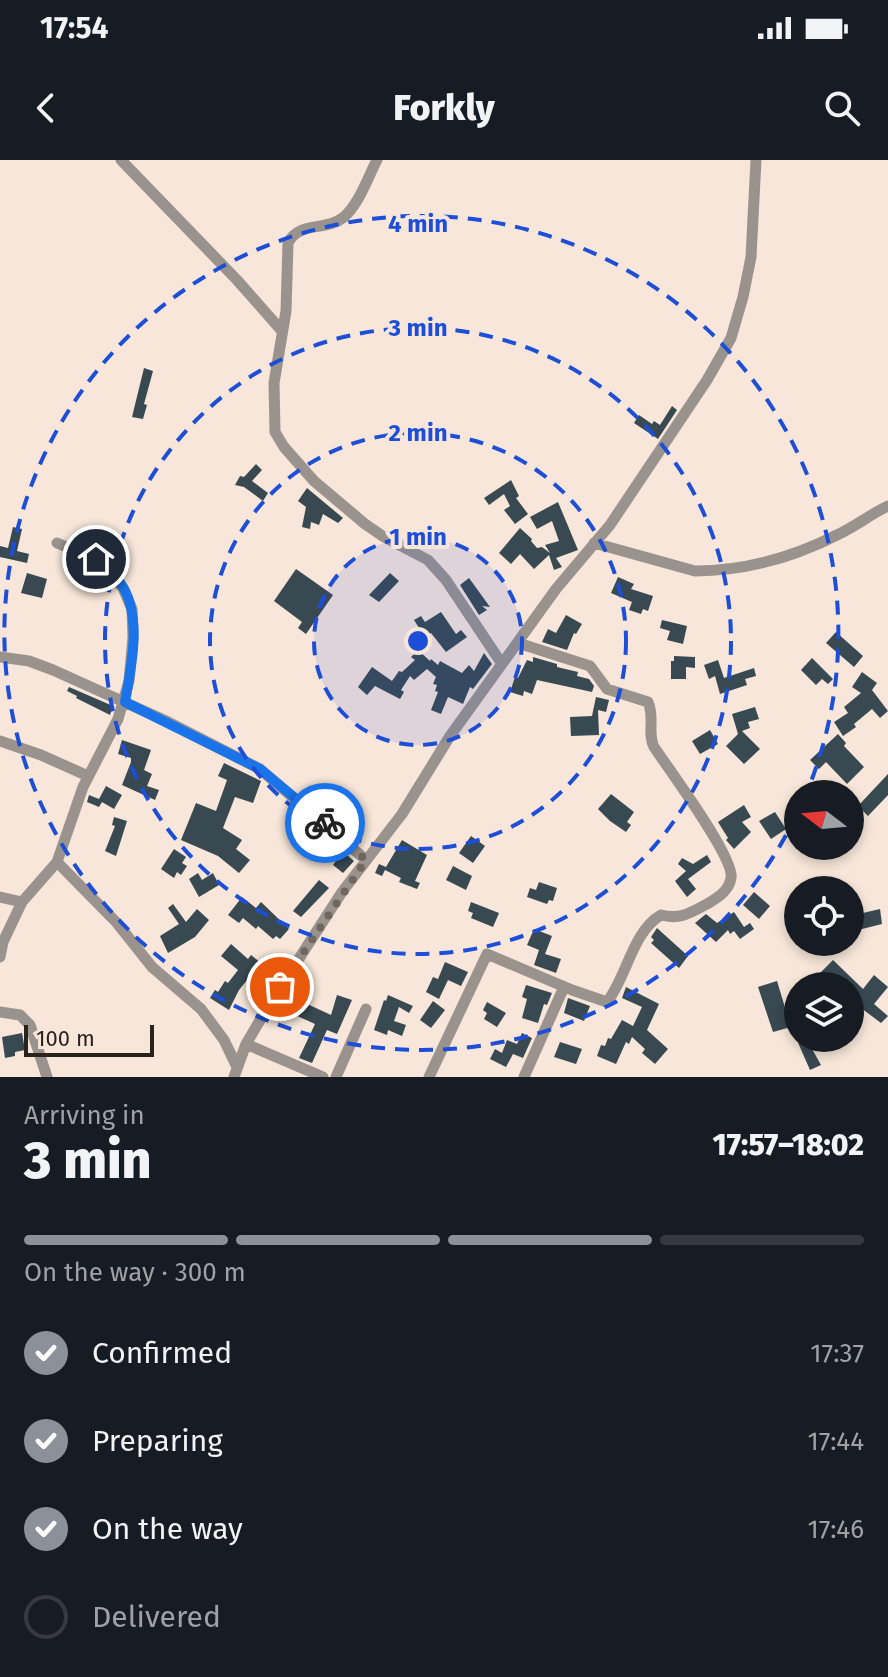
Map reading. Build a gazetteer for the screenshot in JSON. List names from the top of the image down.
{
  "scale_bar": "100 m",
  "north": "left",
  "page": {
    "status": "17:54",
    "header": "Forkly",
    "scale": "100 m",
    "heading": ["3 min", "Arriving in", "17:57–18:02"],
    "bar": "On the way · 300 m",
    "list": [
      ["Confirmed", "17:37"],
      ["Preparing", "17:44"],
      ["On the way", "17:46"],
      "Delivered"
    ]
  },
  "rings": [
    "4 min",
    "3 min",
    "2 min",
    "1 min"
  ]
}
